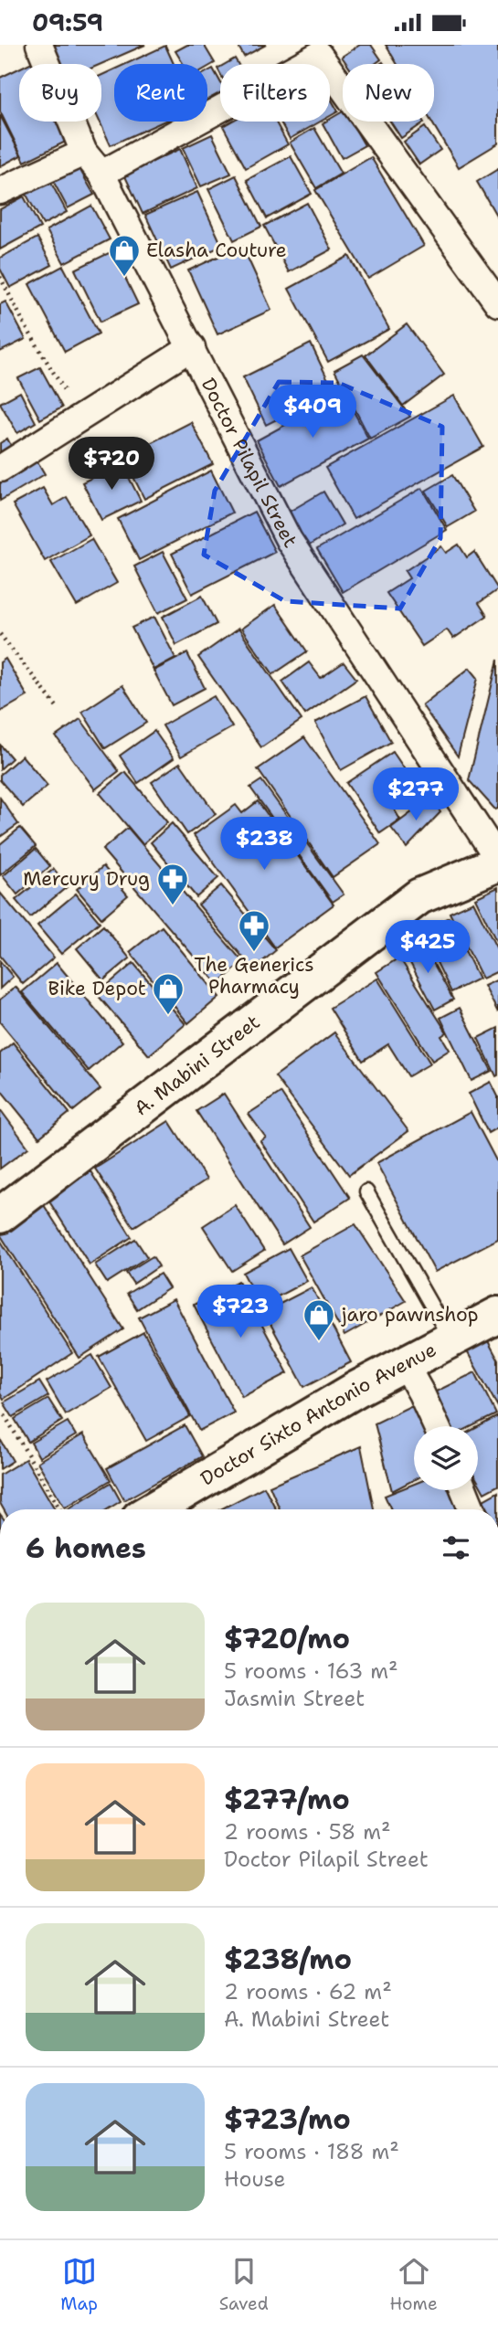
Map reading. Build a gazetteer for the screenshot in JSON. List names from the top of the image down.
{
  "streets": {
    "main road": ["A. Mabini Street", "Doctor Sixto Antonio Avenue"],
    "street": ["Doctor Pilapil Street"]
  },
  "places": {
    "shop": ["Elasha Couture", "Bike Depot", "jaro pawnshop"],
    "pharmacy": ["Mercury Drug", "The Generics Pharmacy"]
  },
  "page": {
    "status": "09:59",
    "chip": [
      "Buy",
      "Rent",
      "Filters",
      "New"
    ],
    "price": [
      "$409",
      "$720",
      "$277",
      "$238",
      "$425",
      "$723"
    ],
    "heading": "6 homes",
    "list": [
      {
        "name": "$720/mo",
        "note": "5 rooms · 163 m² · Jasmin Street"
      },
      {
        "name": "$277/mo",
        "note": "2 rooms · 58 m² · Doctor Pilapil Street"
      },
      {
        "name": "$238/mo",
        "note": "2 rooms · 62 m² · A. Mabini Street"
      },
      {
        "name": "$723/mo",
        "note": "5 rooms · 188 m² · House"
      }
    ],
    "tabs": ["Map", "Saved", "Home"]
  }
}
